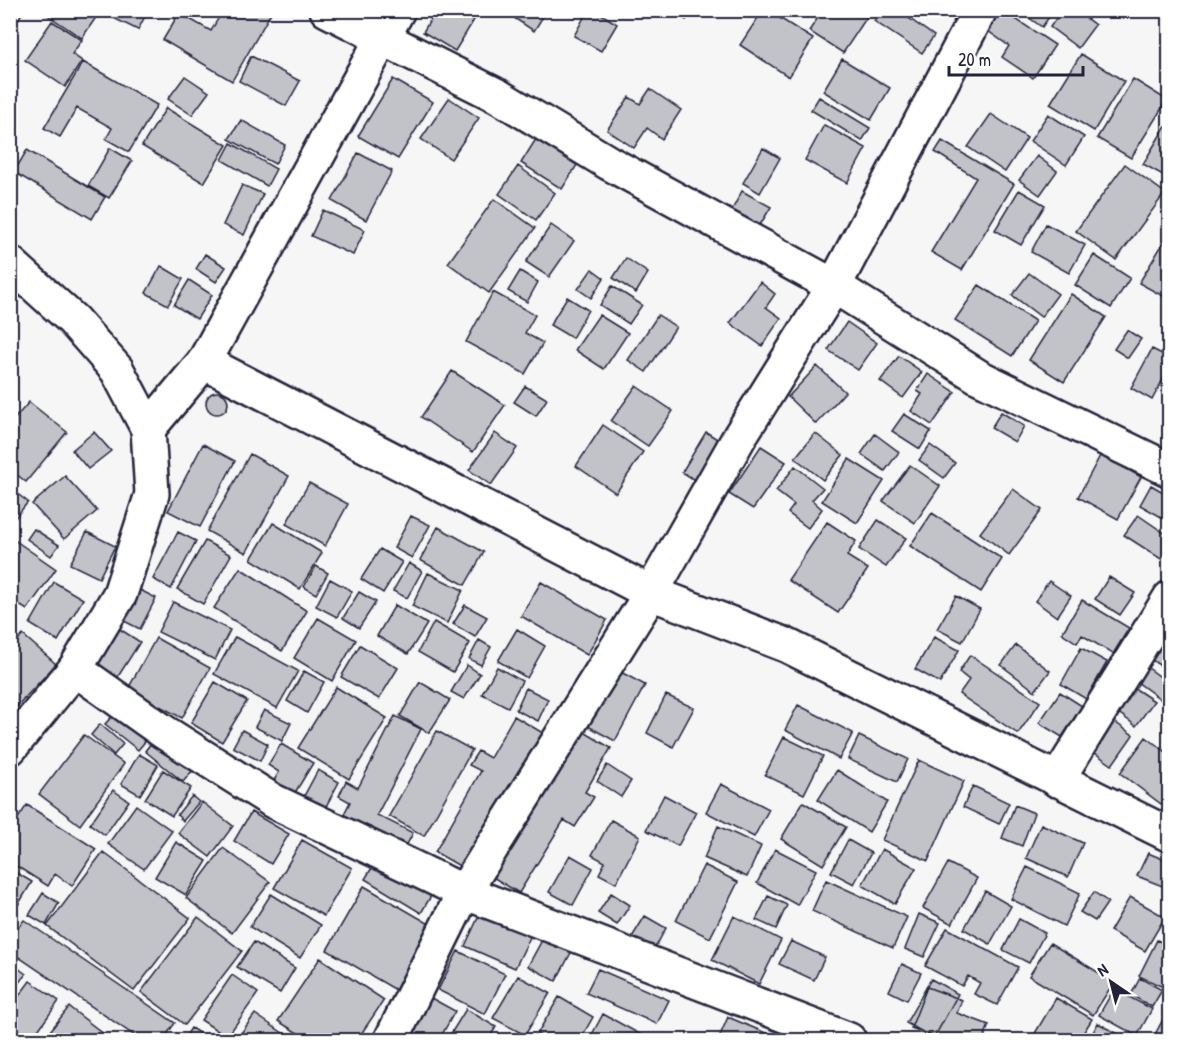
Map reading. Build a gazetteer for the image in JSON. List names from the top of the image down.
{
  "scale_bar": "20 m",
  "north": "top left"
}
